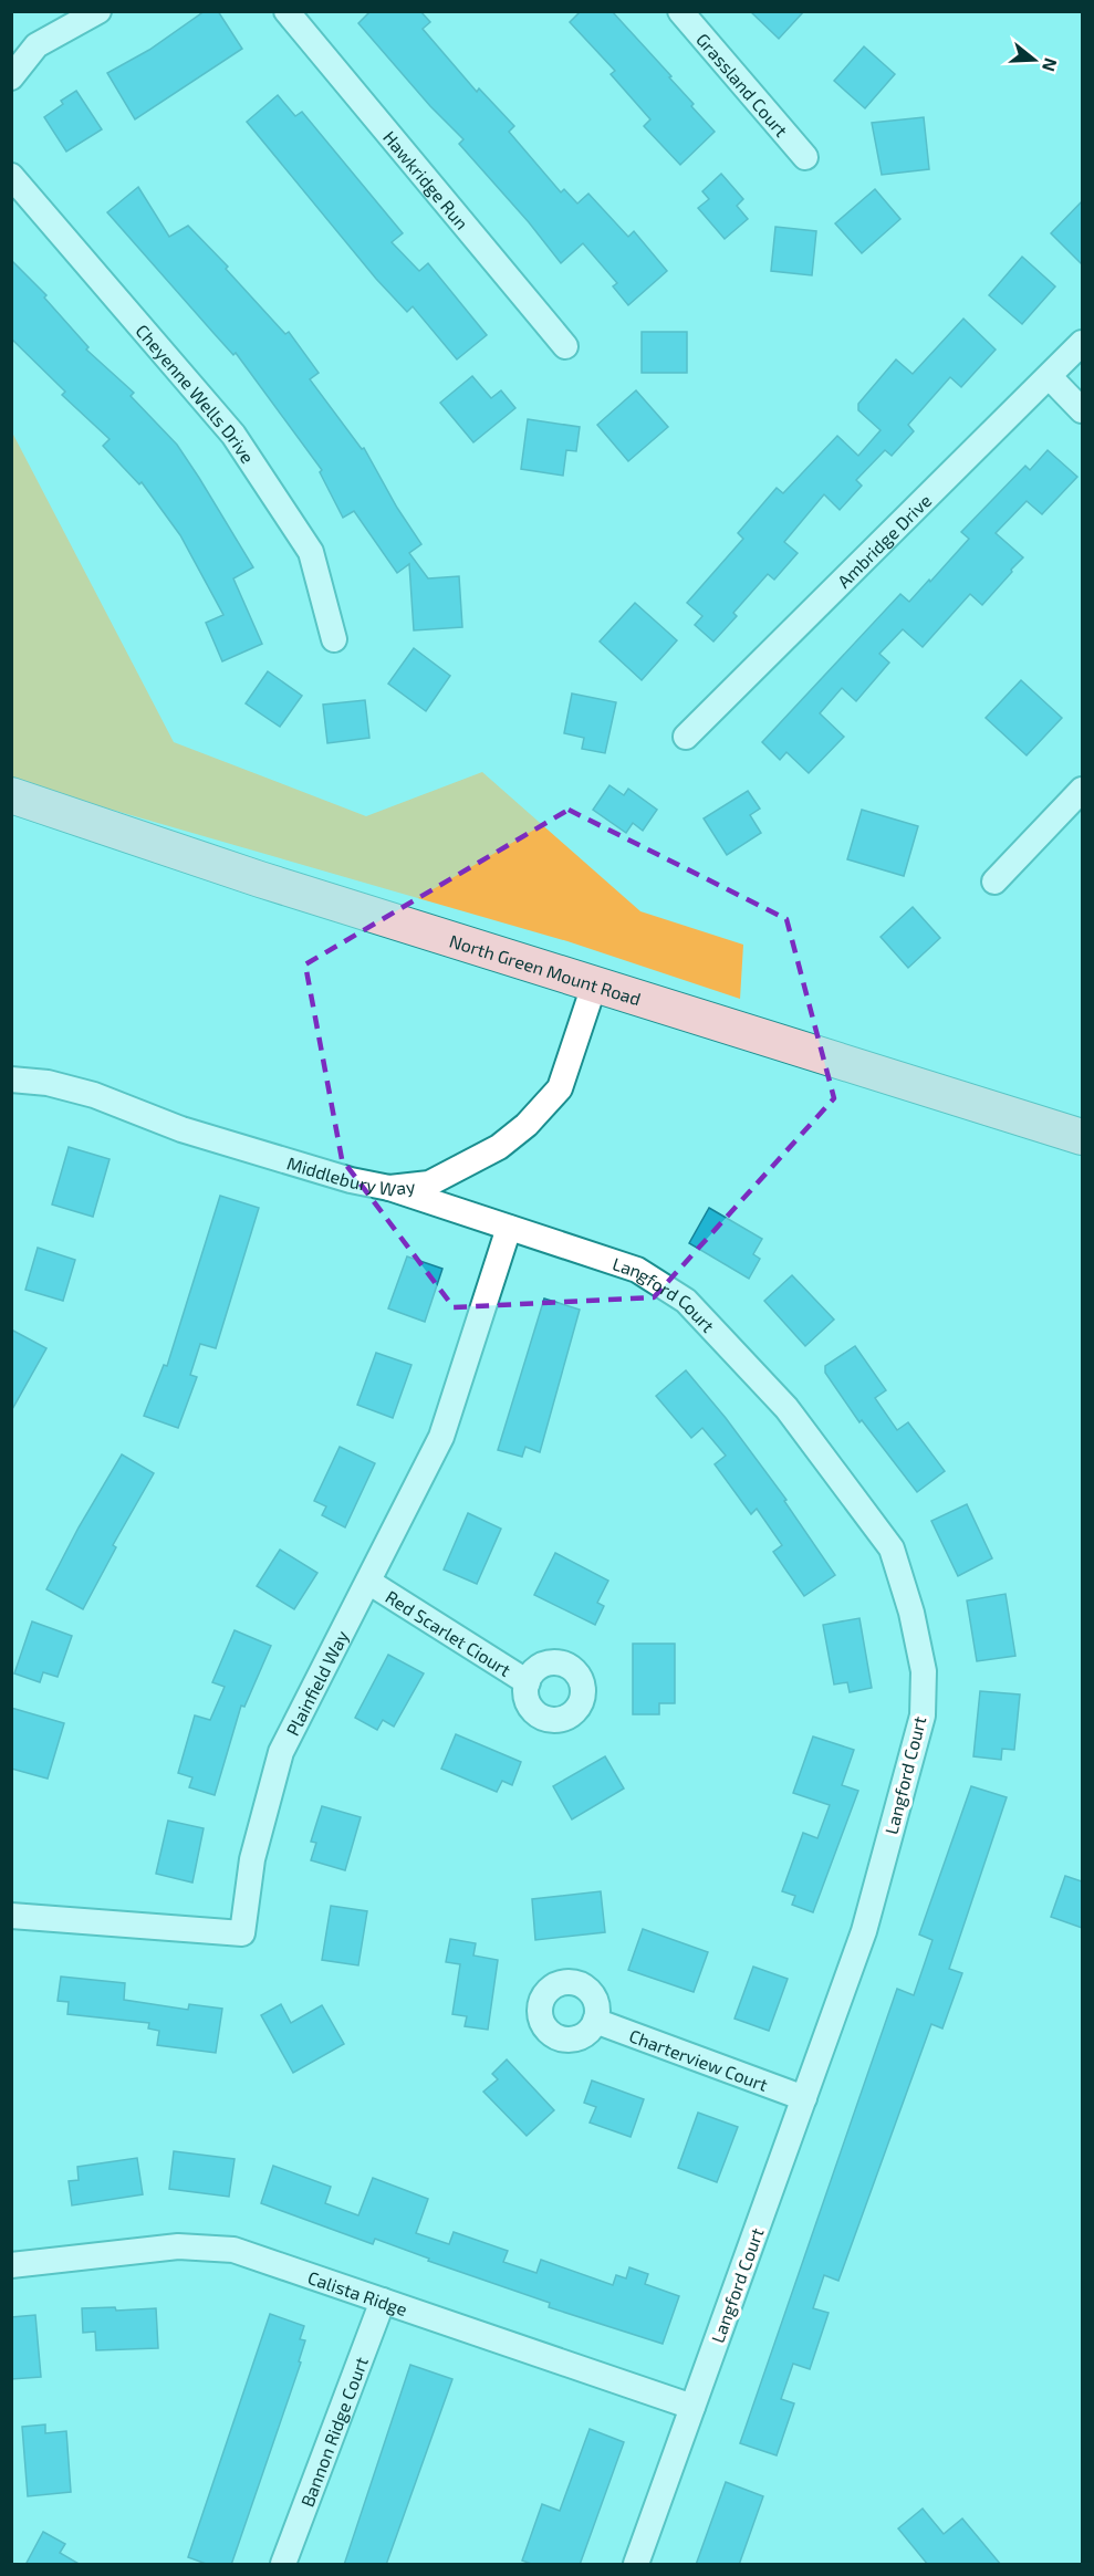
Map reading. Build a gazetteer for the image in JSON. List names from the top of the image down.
{
  "streets": {
    "street": [
      "Grassland Court",
      "Hawkridge Run",
      "Cheyenne Wells Drive",
      "Ambridge Drive",
      "North Green Mount Road",
      "Middlebury Way",
      "Langford Court",
      "Red Scarlet Ciourt",
      "Plainfield Way",
      "Charterview Court",
      "Calista Ridge",
      "Bannon Ridge Court"
    ]
  },
  "crossings": [
    ["North Green Mount Road", "Middlebury Way"],
    ["Middlebury Way", "Langford Court"],
    ["Langford Court", "Plainfield Way"],
    ["Langford Court", "Charterview Court"],
    ["Langford Court", "Calista Ridge"],
    ["Red Scarlet Ciourt", "Plainfield Way"],
    ["Calista Ridge", "Bannon Ridge Court"]
  ],
  "north": "right"
}
